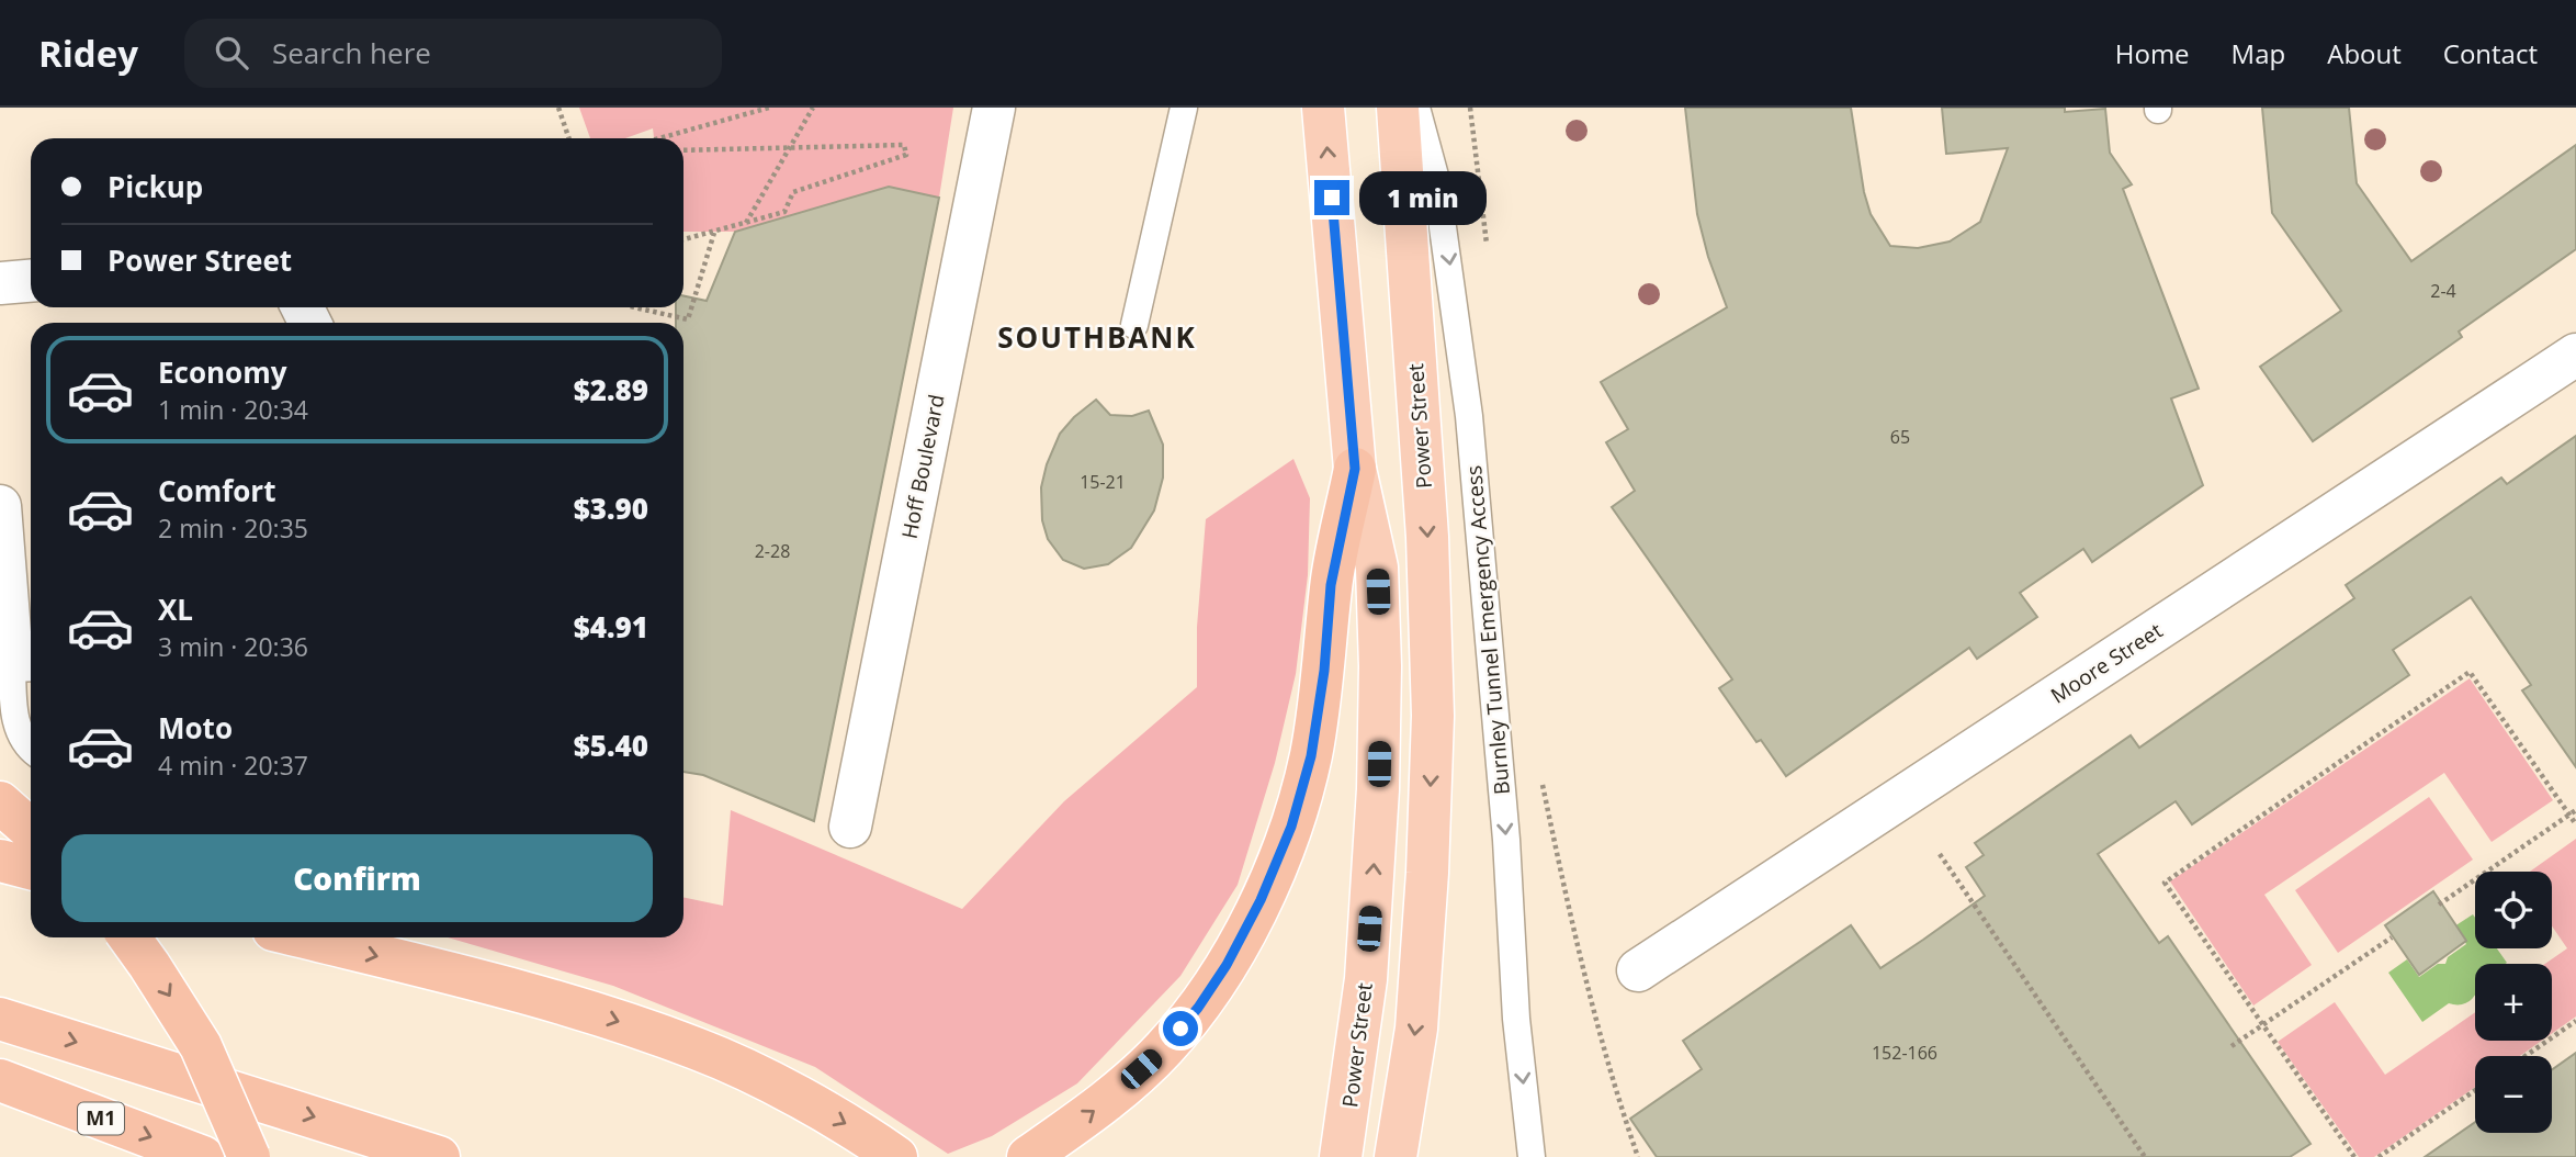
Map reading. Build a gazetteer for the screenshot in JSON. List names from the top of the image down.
{
  "streets": {
    "highway": ["Power Street", "M1"],
    "street": ["Hoff Boulevard", "Moore Street"],
    "lane": ["Burnley Tunnel Emergency Access"]
  },
  "one_way": ["Burnley Tunnel Emergency Access"],
  "districts": ["SOUTHBANK"],
  "house_numbers": [
    "2-4",
    "65",
    "15-21",
    "2-28",
    "152-166"
  ],
  "page": {
    "header": "Ridey",
    "search": "Search here",
    "nav": [
      "Home",
      "Map",
      "About",
      "Contact"
    ],
    "banner": ["Pickup", "Power Street"],
    "bubble": "1 min",
    "list": [
      {
        "name": "Economy",
        "note": "1 min · 20:34",
        "value": "$2.89"
      },
      {
        "name": "Comfort",
        "note": "2 min · 20:35",
        "value": "$3.90"
      },
      {
        "name": "XL",
        "note": "3 min · 20:36",
        "value": "$4.91"
      },
      {
        "name": "Moto",
        "note": "4 min · 20:37",
        "value": "$5.40"
      }
    ],
    "buttons": "Confirm",
    "map_buttons": ["+", "−"]
  }
}
